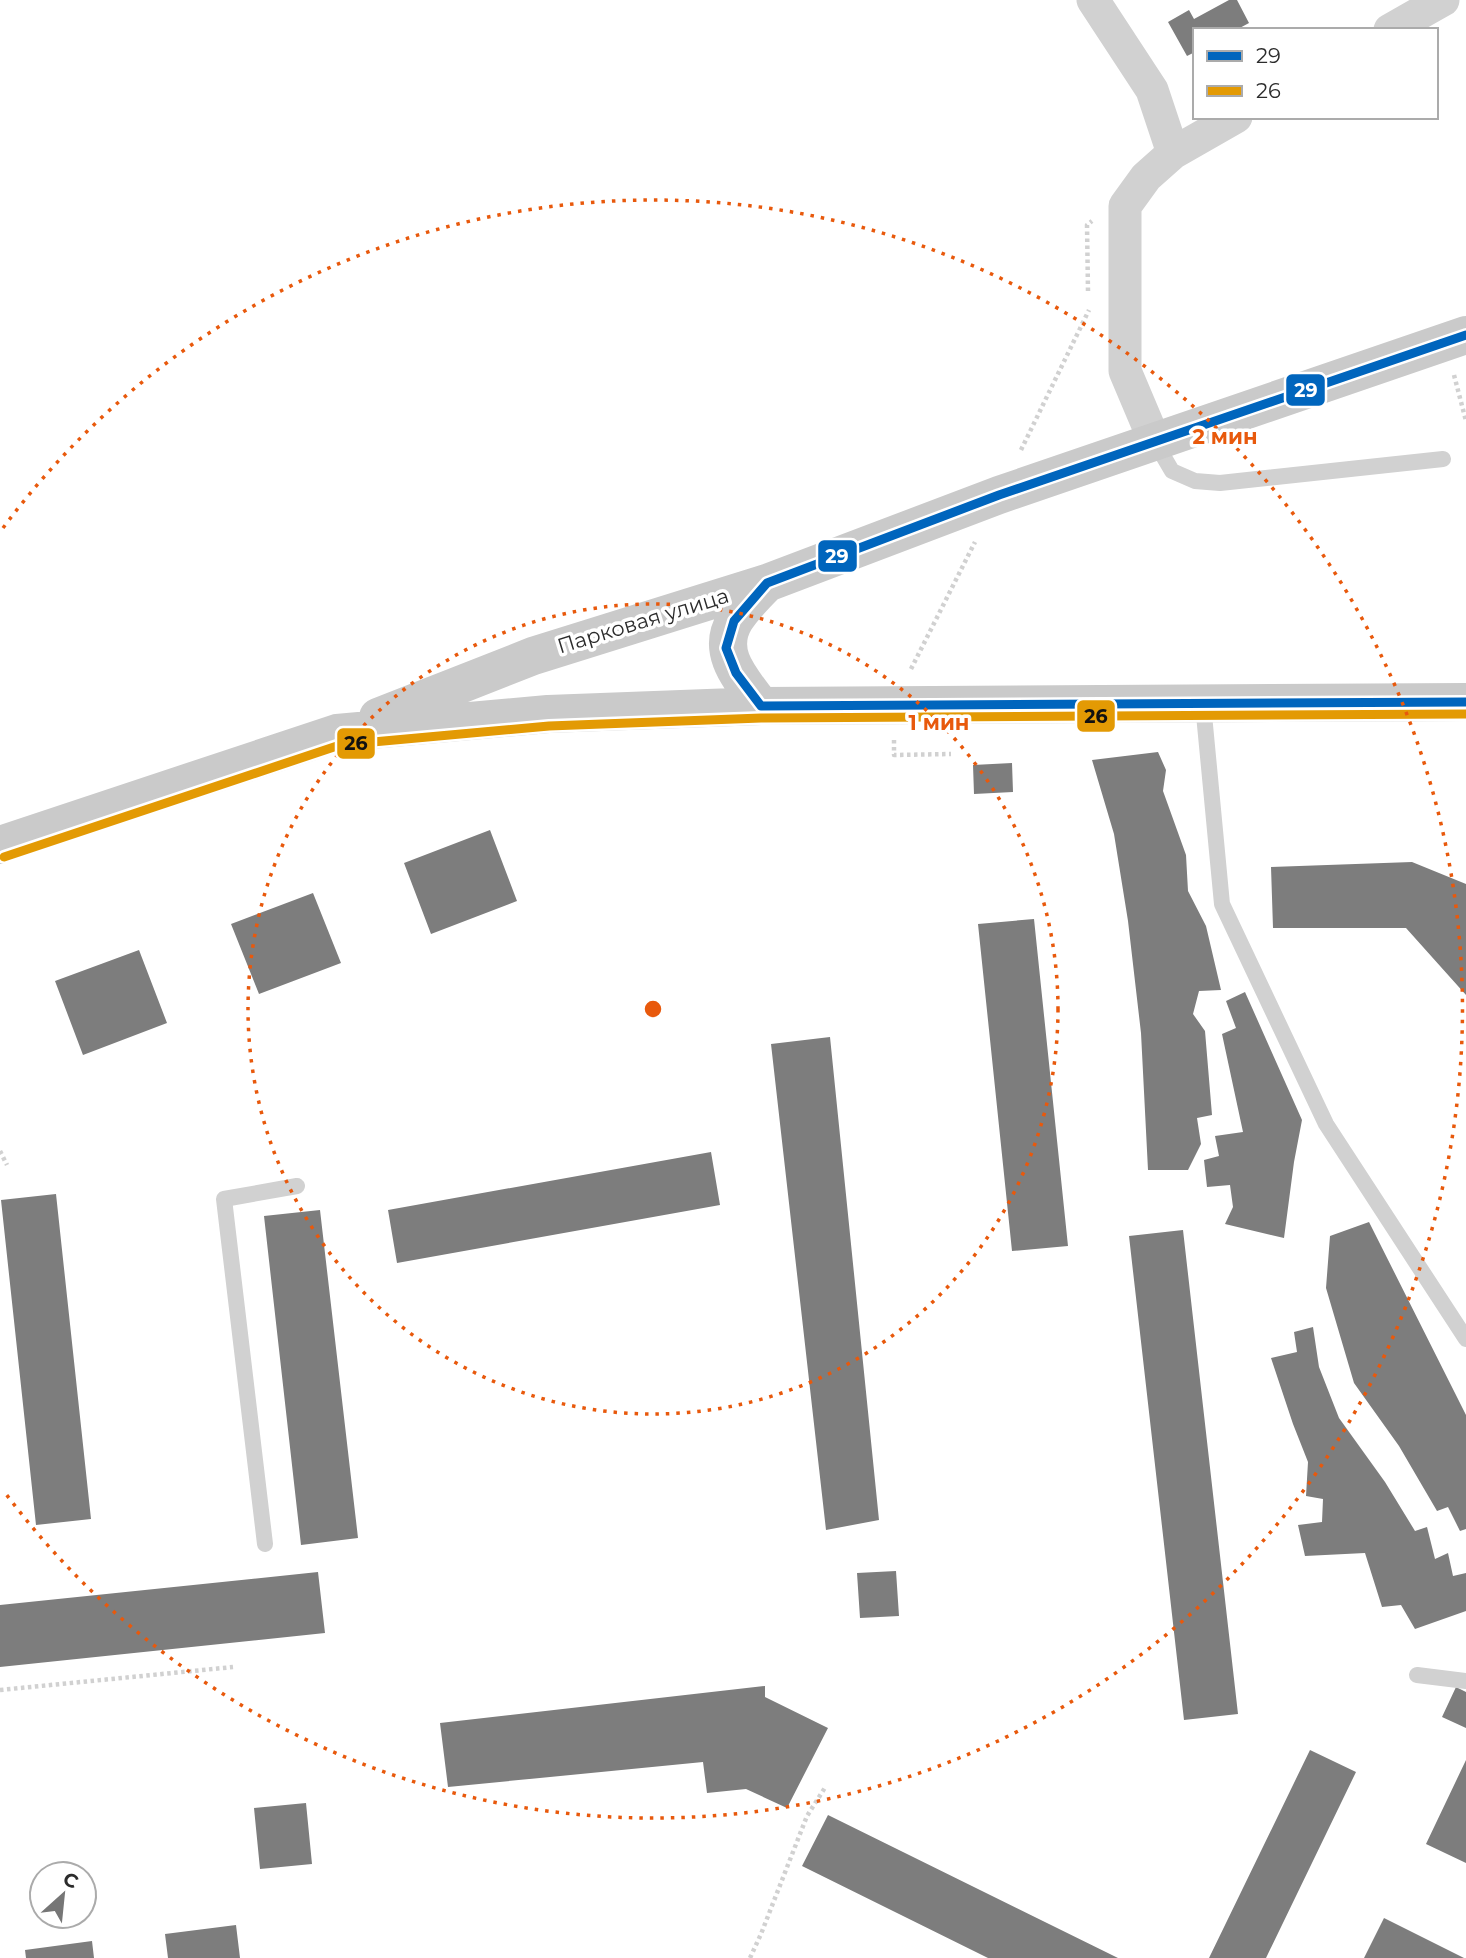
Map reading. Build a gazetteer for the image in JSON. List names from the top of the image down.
{
  "streets": {
    "main road": ["Парковая улица"]
  },
  "lines": ["transit line 29", "transit line 26"],
  "legend": ["29", "26"],
  "north": "top right",
  "rings": ["2 мин", "1 мин"]
}
